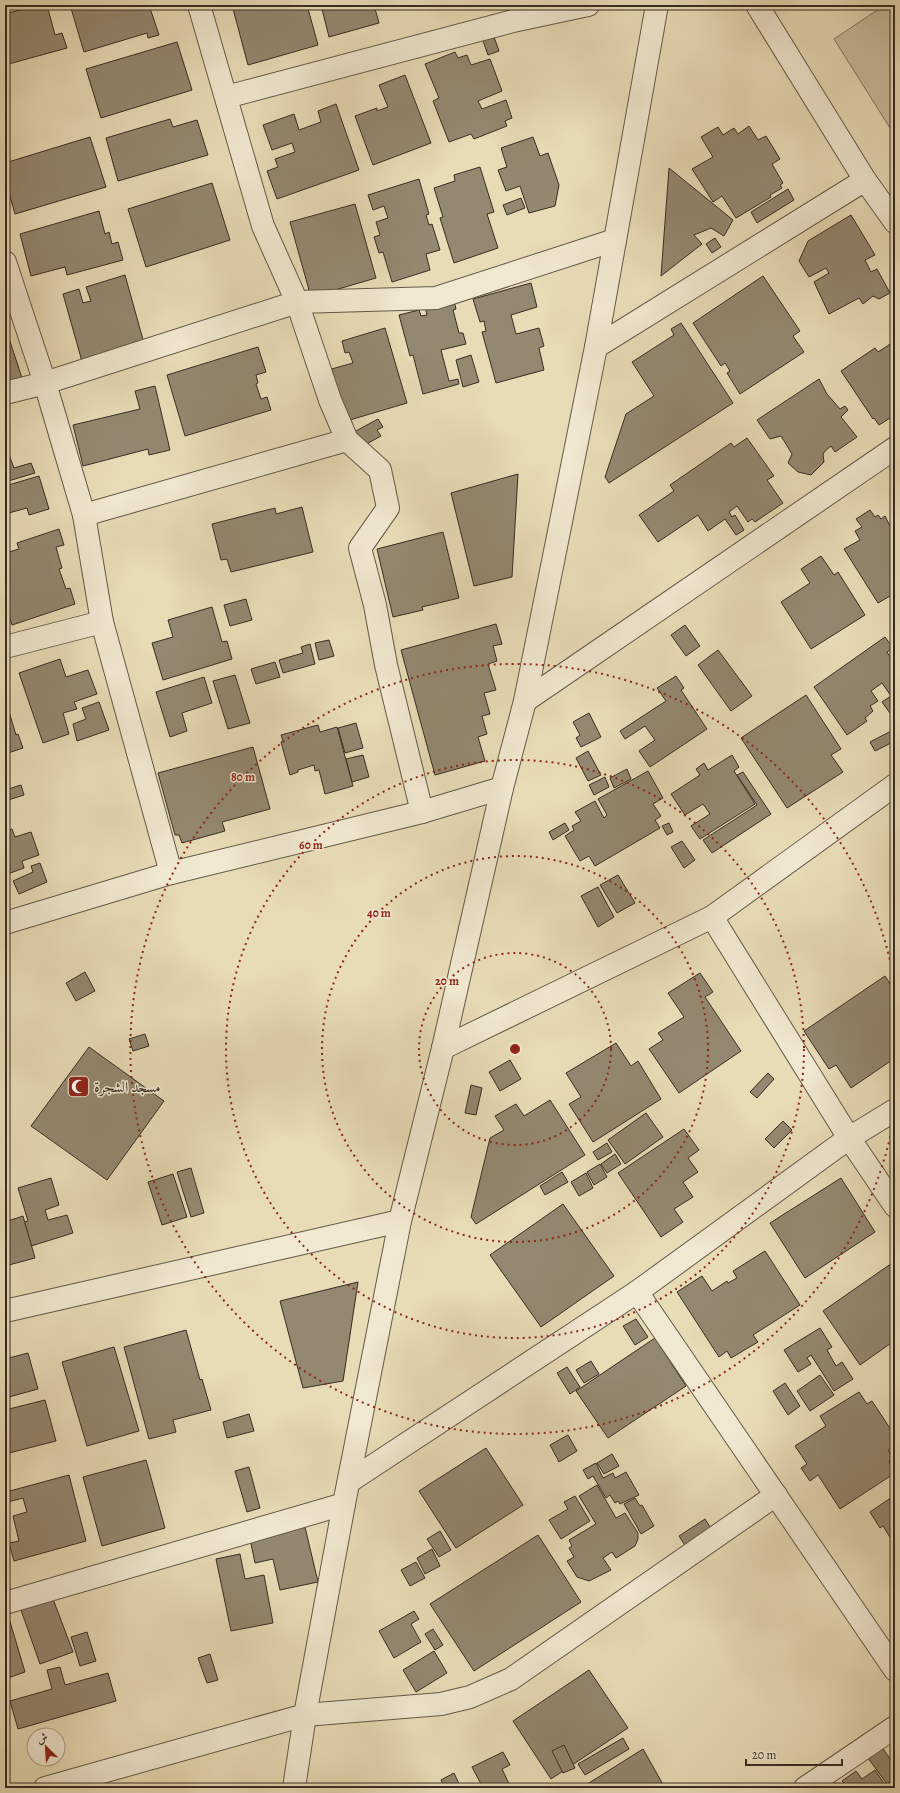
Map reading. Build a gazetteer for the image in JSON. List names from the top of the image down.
{
  "places": {
    "mosque": ["مسجد الشجرة"]
  },
  "scale_bar": "20 m",
  "north": "top left",
  "rings": [
    "80 m",
    "60 m",
    "40 m",
    "20 m"
  ]
}
